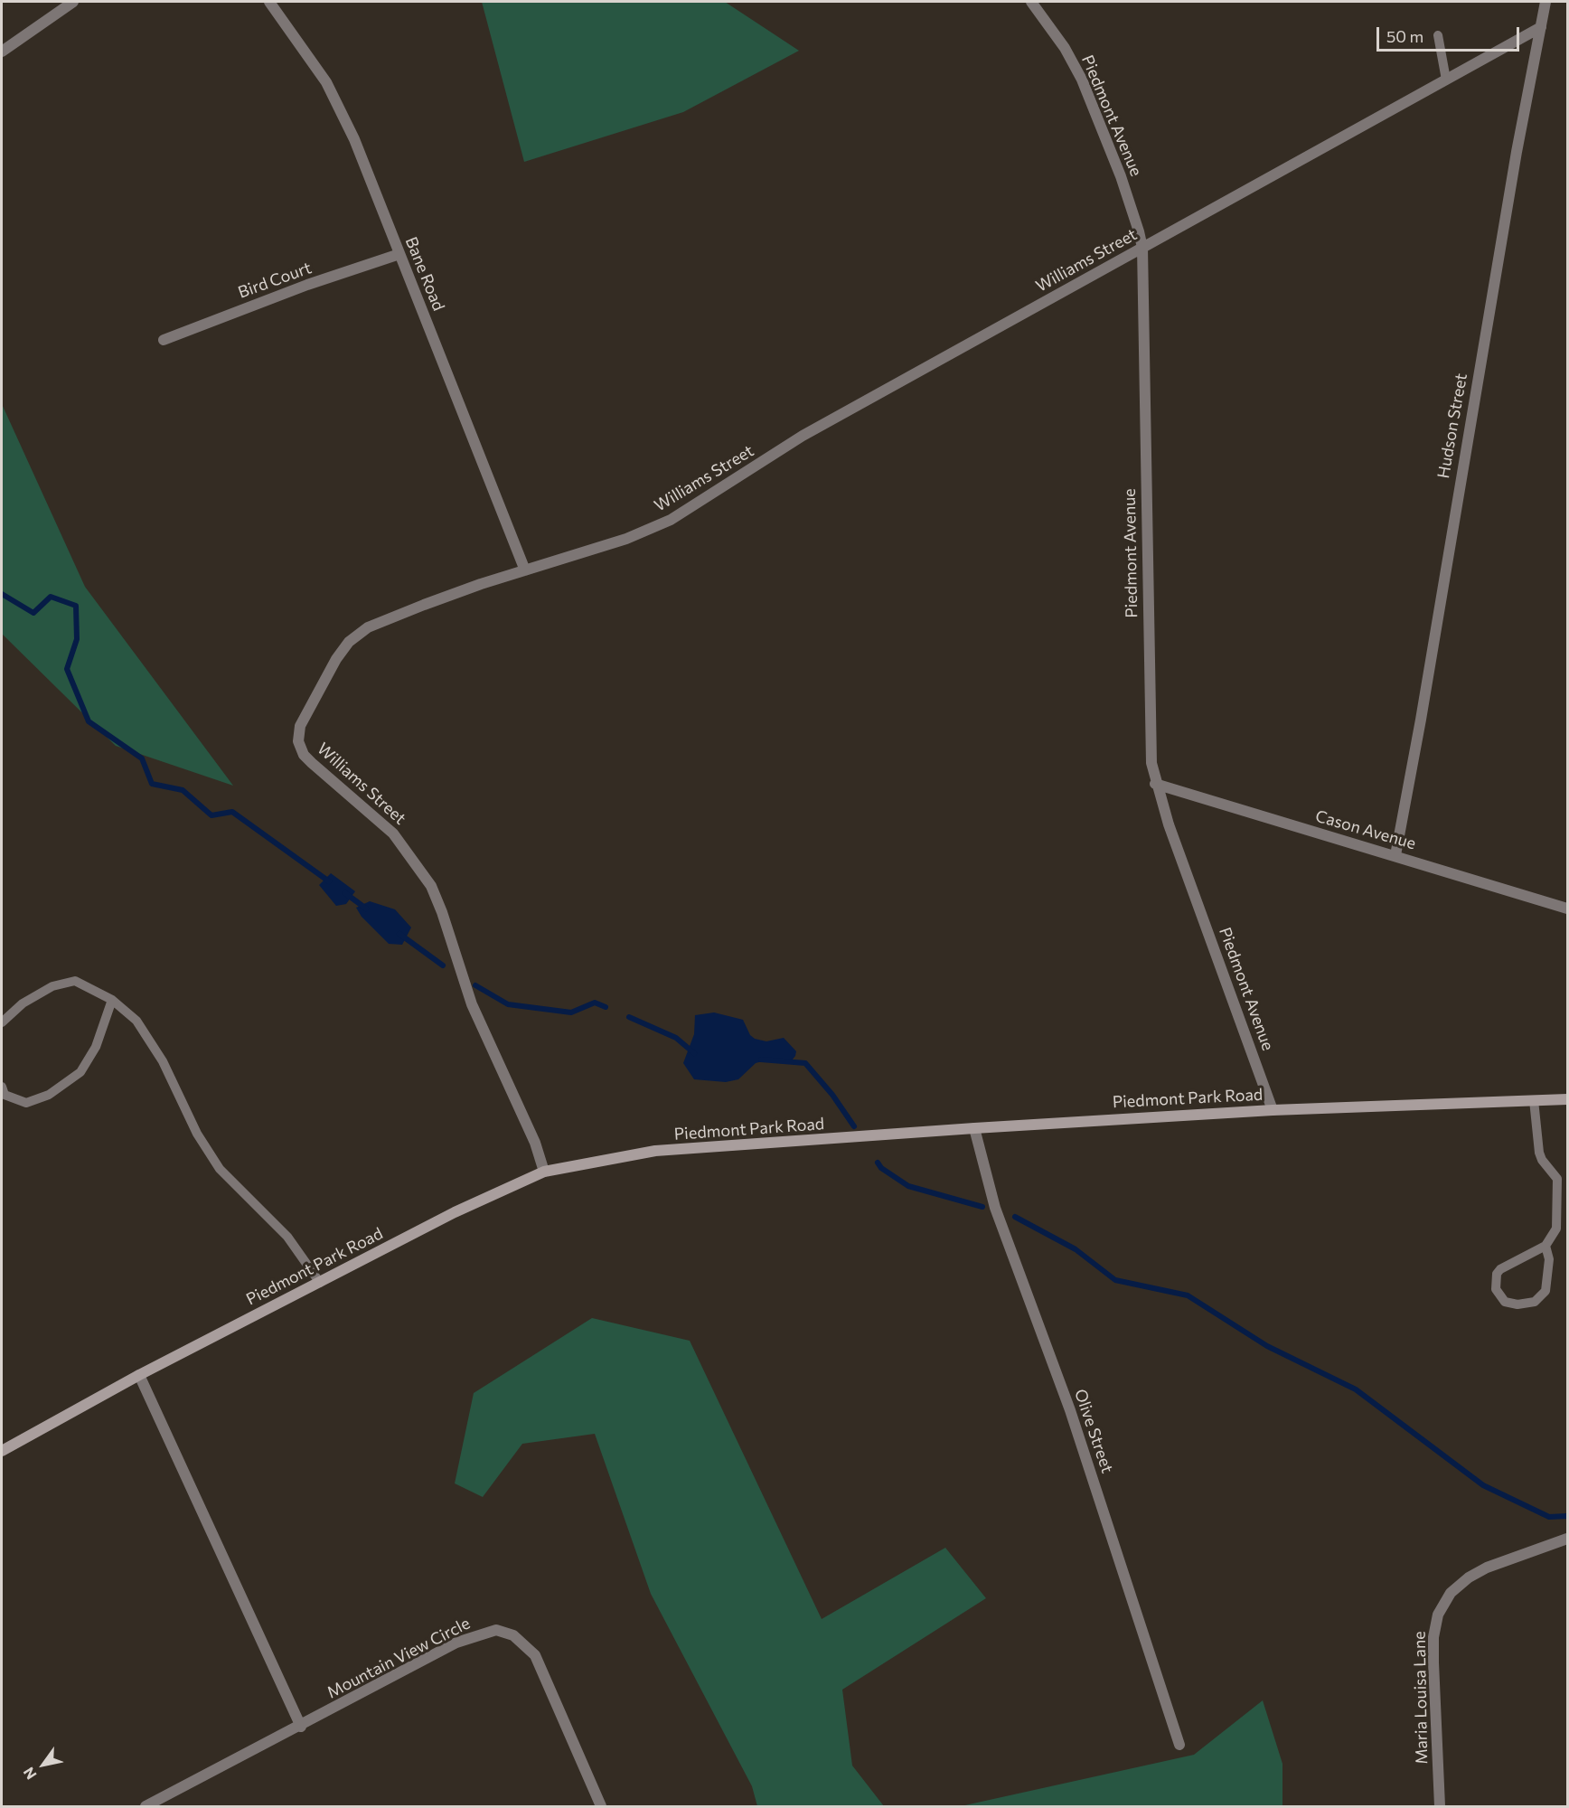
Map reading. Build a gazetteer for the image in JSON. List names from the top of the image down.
{
  "streets": {
    "street": [
      "Piedmont Avenue",
      "Williams Street",
      "Bane Road",
      "Bird Court",
      "Hudson Street",
      "Cason Avenue",
      "Piedmont Park Road",
      "Olive Street",
      "Mountain View Circle",
      "Maria Louisa Lane"
    ]
  },
  "crossings": [
    ["Piedmont Avenue", "Williams Street"],
    ["Piedmont Avenue", "Cason Avenue"],
    ["Piedmont Avenue", "Piedmont Park Road"],
    ["Williams Street", "Bane Road"],
    ["Williams Street", "Hudson Street"],
    ["Williams Street", "Piedmont Park Road"],
    ["Bane Road", "Bird Court"],
    ["Hudson Street", "Cason Avenue"],
    ["Piedmont Park Road", "Olive Street"]
  ],
  "scale_bar": "50 m",
  "north": "bottom left"
}
